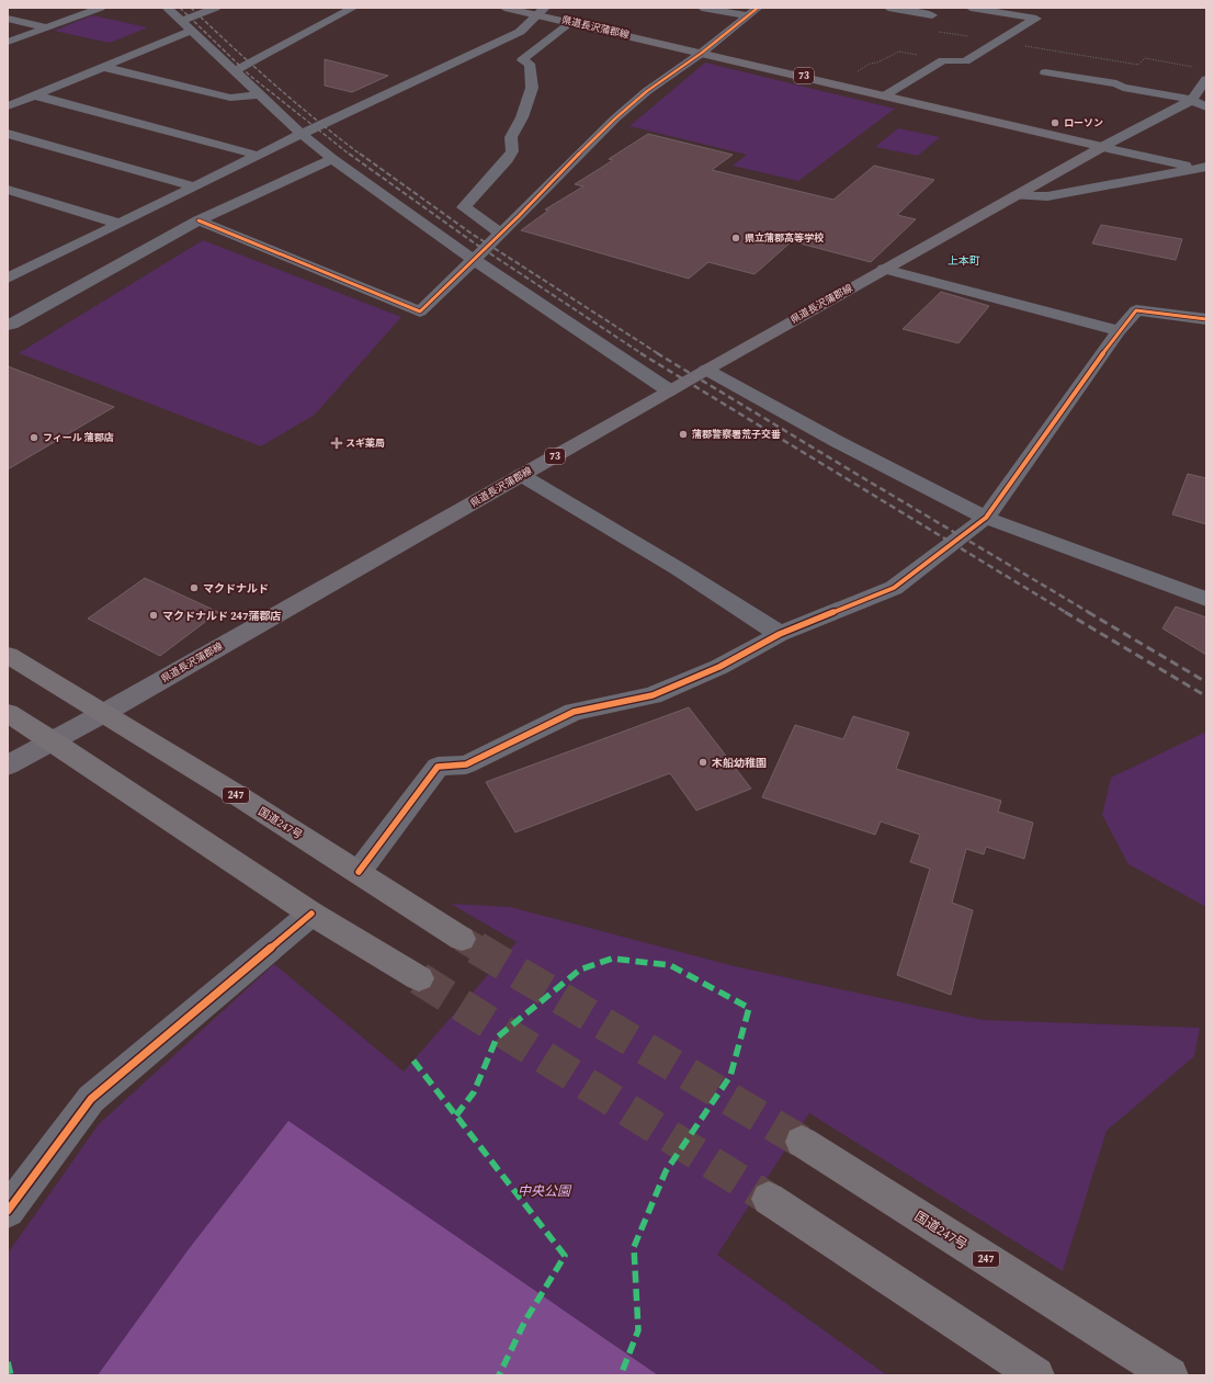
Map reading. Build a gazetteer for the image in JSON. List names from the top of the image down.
{
  "streets": {
    "highway": ["247", "国道247号"],
    "main road": ["県道長沢蒲郡線", "73"]
  },
  "crossings": [
    ["県道長沢蒲郡線", "国道247号"]
  ],
  "districts": ["上本町"],
  "parks": ["中央公園"],
  "places": {
    "other": [
      "ローソン",
      "県立蒲郡高等学校",
      "蒲郡警察署荒子交番",
      "フィール 蒲郡店",
      "マクドナルド",
      "マクドナルド 247蒲郡店",
      "木船幼稚園"
    ],
    "health": ["スギ薬局"]
  }
}
